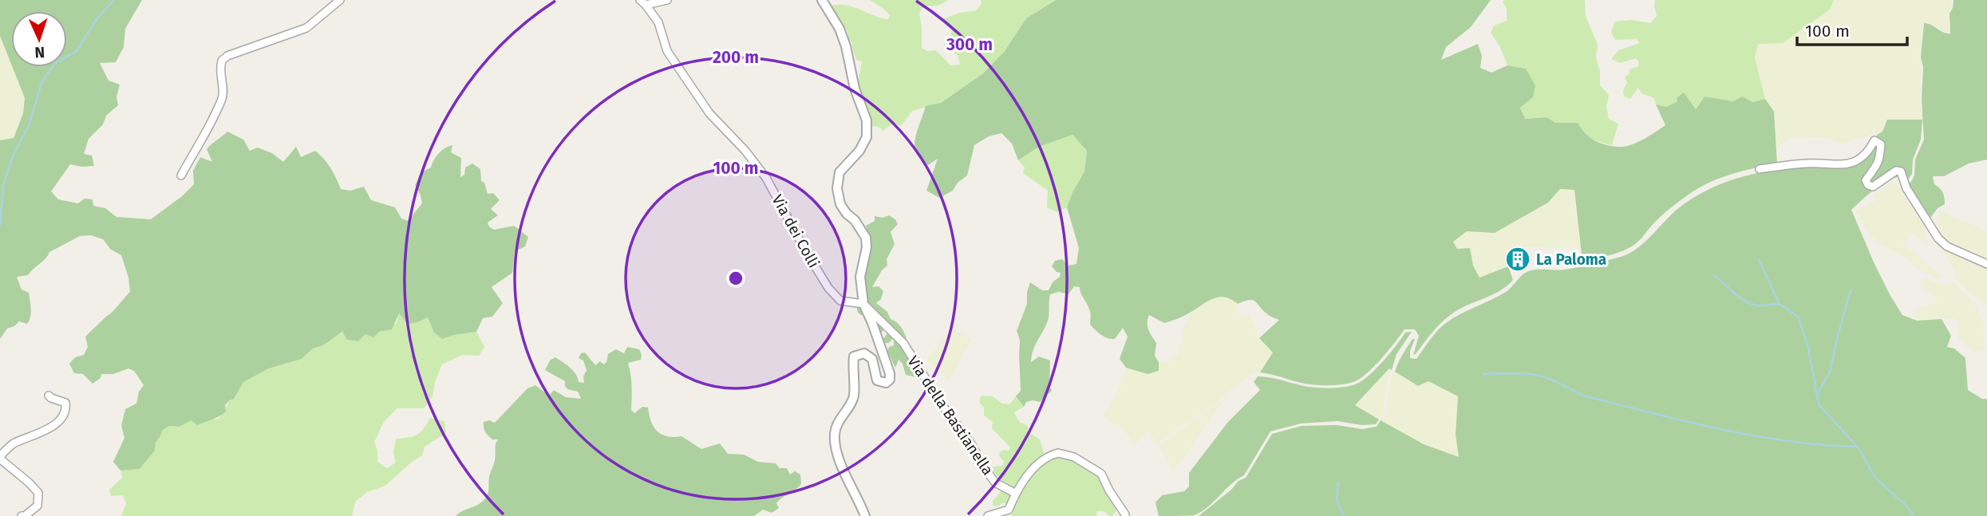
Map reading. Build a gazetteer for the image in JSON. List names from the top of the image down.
{
  "streets": {
    "street": ["Via dei Colli", "Via della Bastianella"]
  },
  "crossings": [
    ["Via dei Colli", "Via della Bastianella"]
  ],
  "places": {
    "building": ["La Paloma"]
  },
  "scale_bar": "100 m",
  "north": "bottom",
  "rings": ["300 m", "200 m", "100 m"]
}
